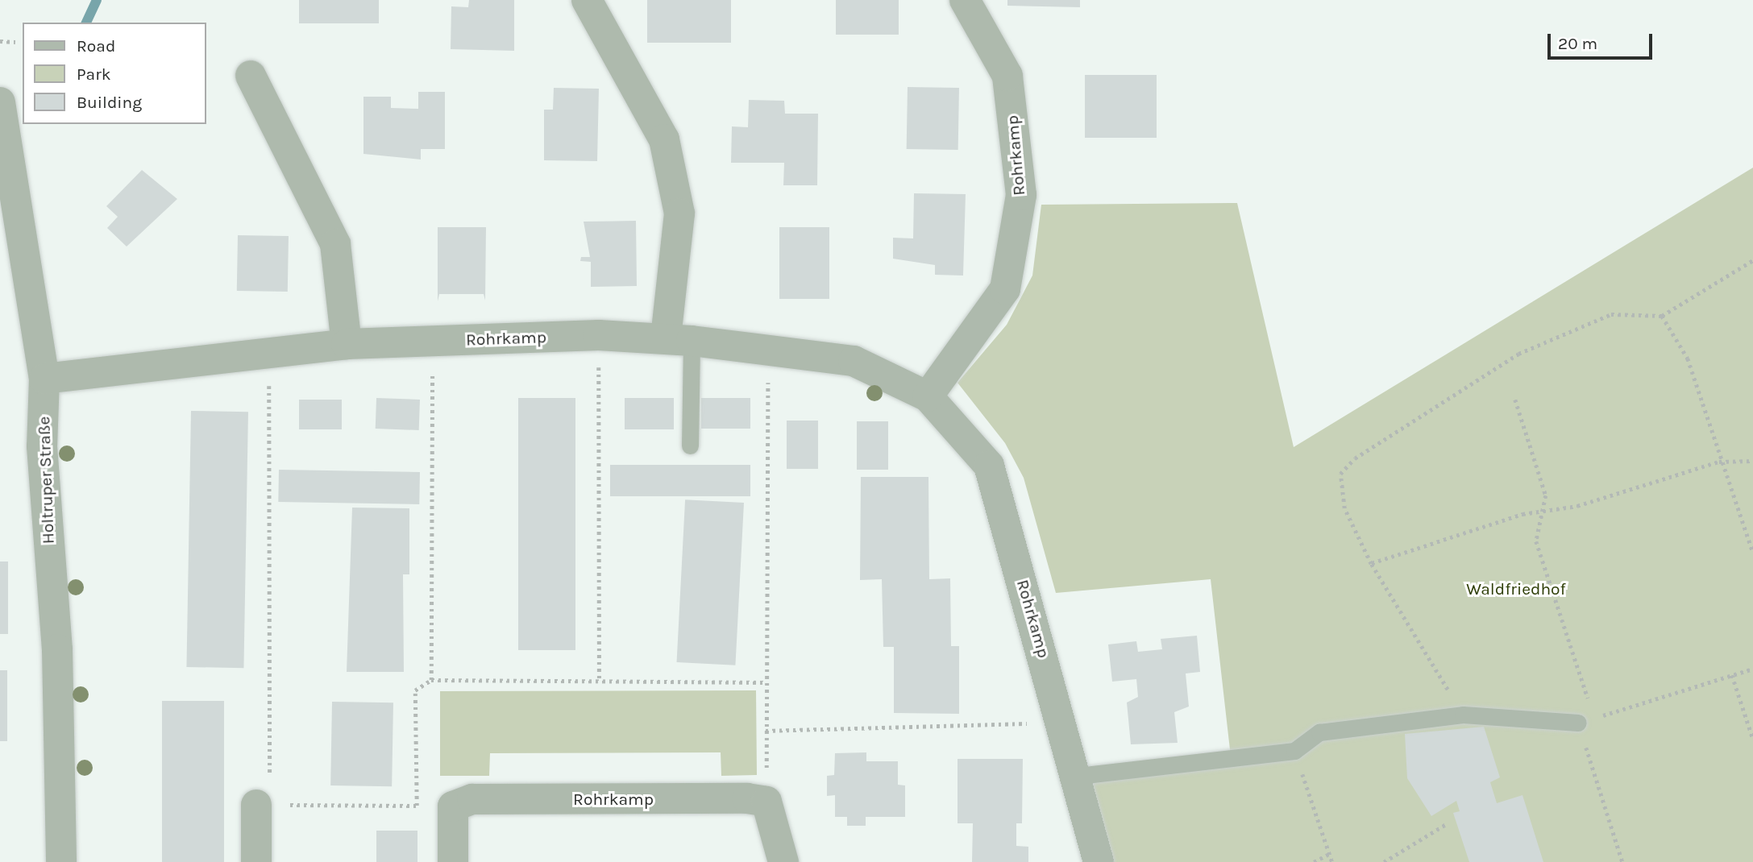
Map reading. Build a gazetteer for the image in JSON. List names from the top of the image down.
{
  "streets": {
    "street": ["Rohrkamp", "Holtruper Straße"]
  },
  "crossings": [
    ["Rohrkamp", "Holtruper Straße"]
  ],
  "parks": ["Waldfriedhof"],
  "legend": ["Road", "Park", "Building"],
  "scale_bar": "20 m"
}
